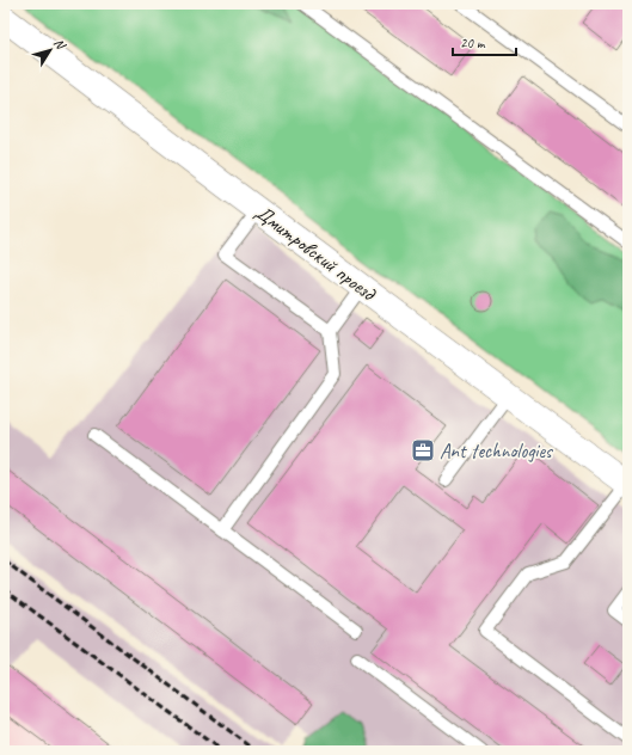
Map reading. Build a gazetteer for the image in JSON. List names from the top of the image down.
{
  "streets": {
    "street": ["Дмитровский проезд"]
  },
  "places": {
    "office": ["Ant technologies"]
  },
  "scale_bar": "20 m",
  "north": "top right"
}
